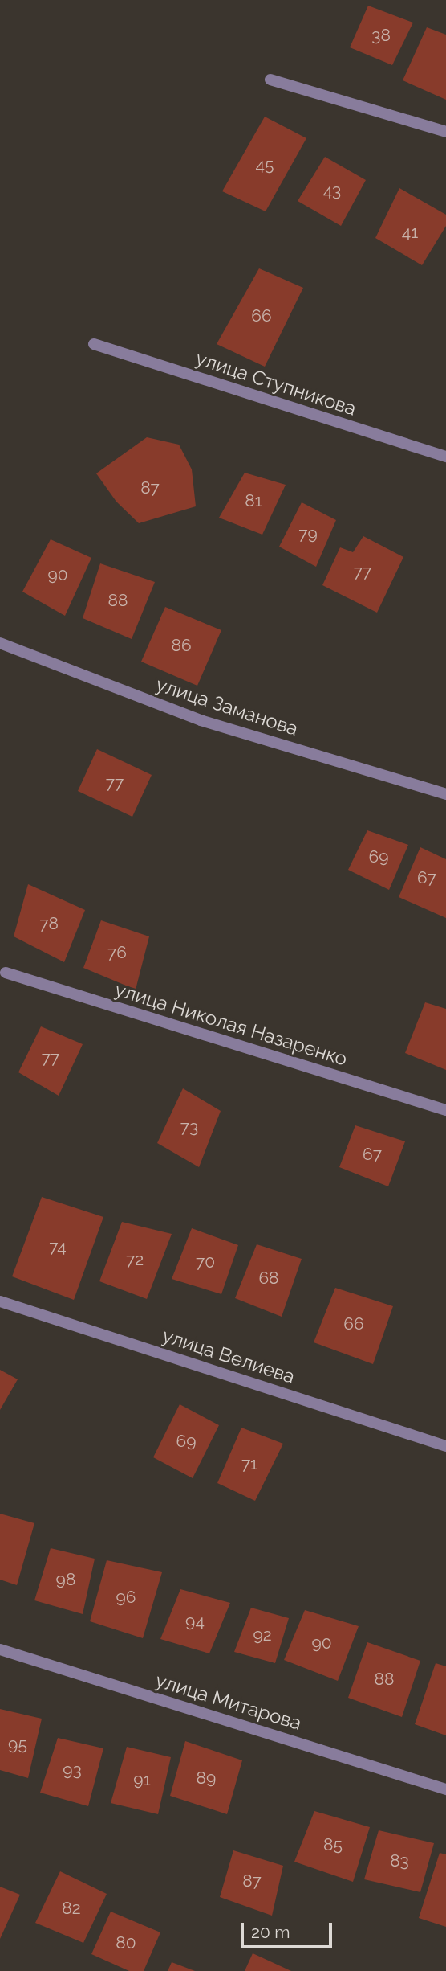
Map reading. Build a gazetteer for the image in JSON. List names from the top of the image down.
{
  "streets": {
    "street": [
      "улица Ступникова",
      "улица Заманова",
      "улица Николая Назаренко",
      "улица Велиева",
      "улица Митарова"
    ]
  },
  "house_numbers": [
    "38",
    "45",
    "43",
    "41",
    "66",
    "87",
    "81",
    "79",
    "77",
    "90",
    "88",
    "86",
    "77",
    "69",
    "67",
    "78",
    "76",
    "77",
    "73",
    "67",
    "74",
    "72",
    "70",
    "68",
    "66",
    "69",
    "71",
    "98",
    "96",
    "94",
    "92",
    "90",
    "88",
    "95",
    "93",
    "89",
    "91",
    "85",
    "83",
    "87",
    "82",
    "80"
  ],
  "scale_bar": "20 m"
}
